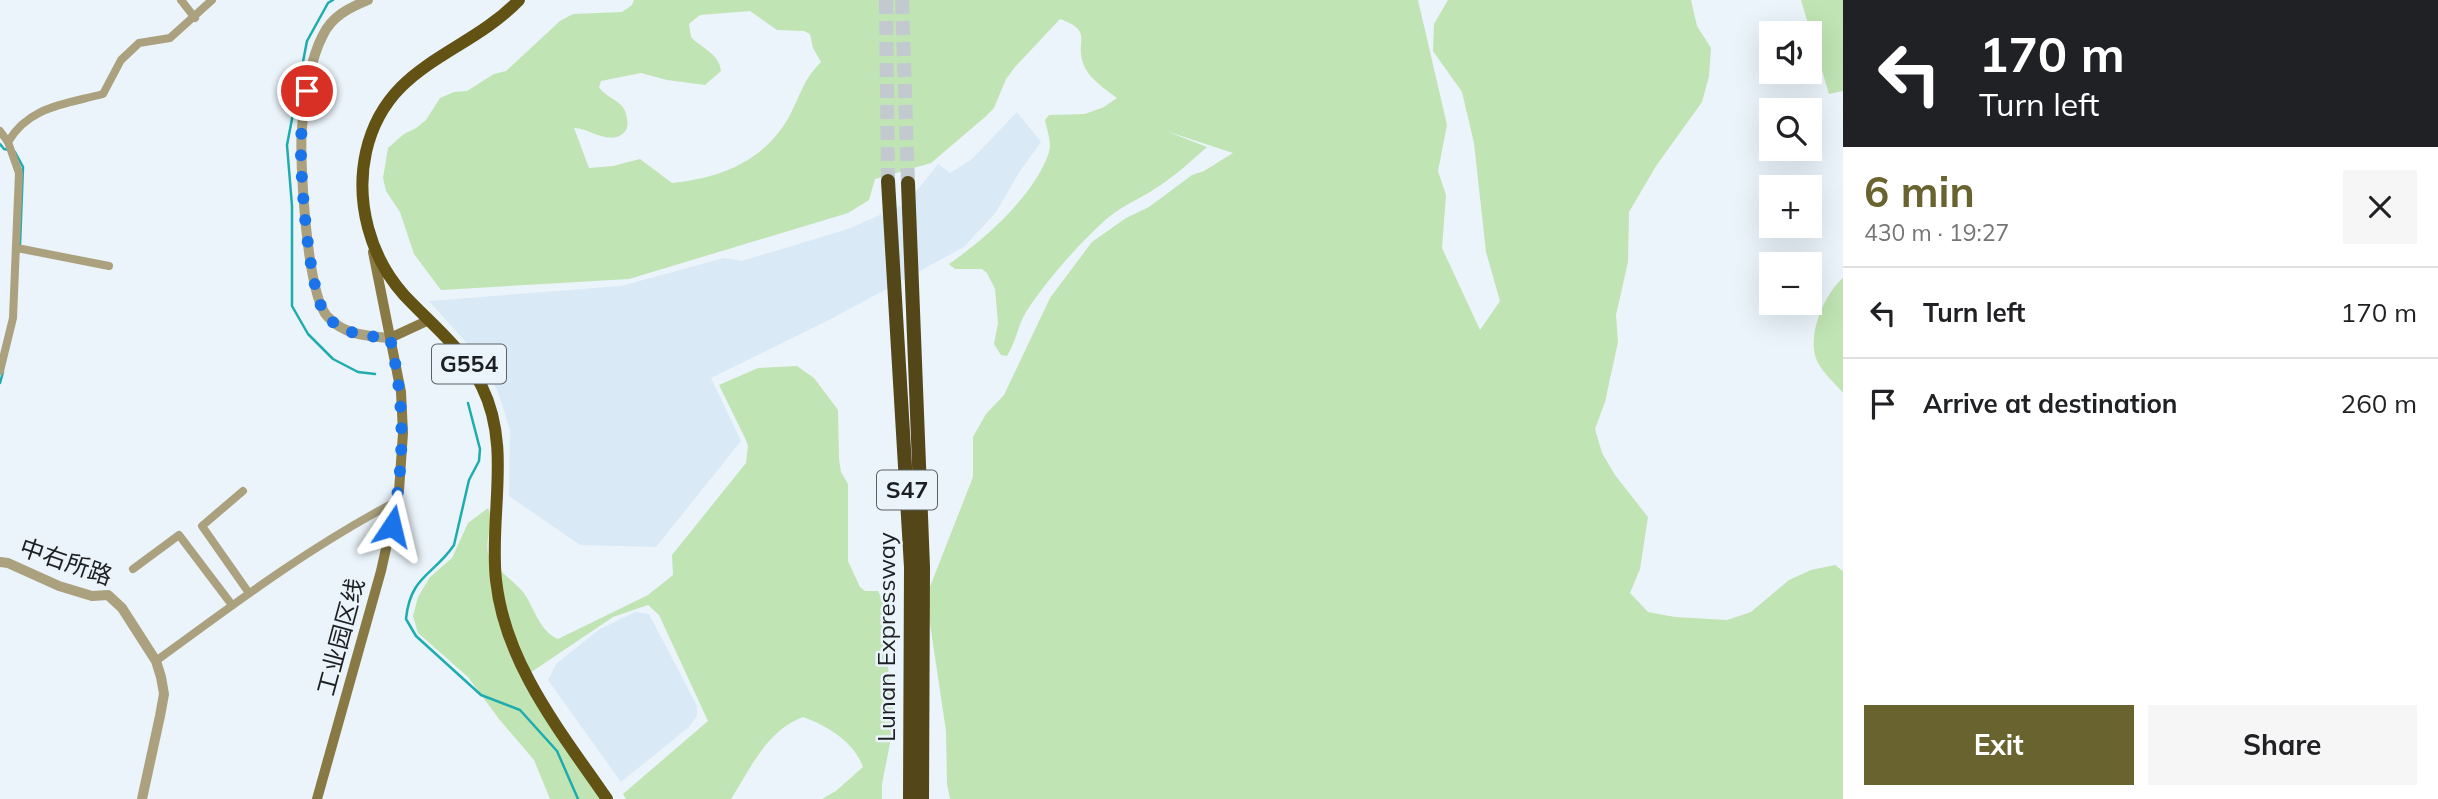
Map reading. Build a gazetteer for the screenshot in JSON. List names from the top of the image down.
{
  "streets": {
    "highway": ["G554", "S47", "Lunan Expressway"],
    "main road": ["工业园区线"],
    "street": ["中右所路"]
  },
  "crossings": [
    ["G554", "工业园区线"]
  ],
  "page": {
    "turn": ["170 m", "Turn left"],
    "map_buttons": ["+", "−"],
    "heading": ["6 min", "430 m · 19:27"],
    "list": [
      {
        "name": "Turn left",
        "value": "170 m"
      },
      {
        "name": "Arrive at destination",
        "value": "260 m"
      }
    ],
    "buttons": ["Exit", "Share"]
  }
}
